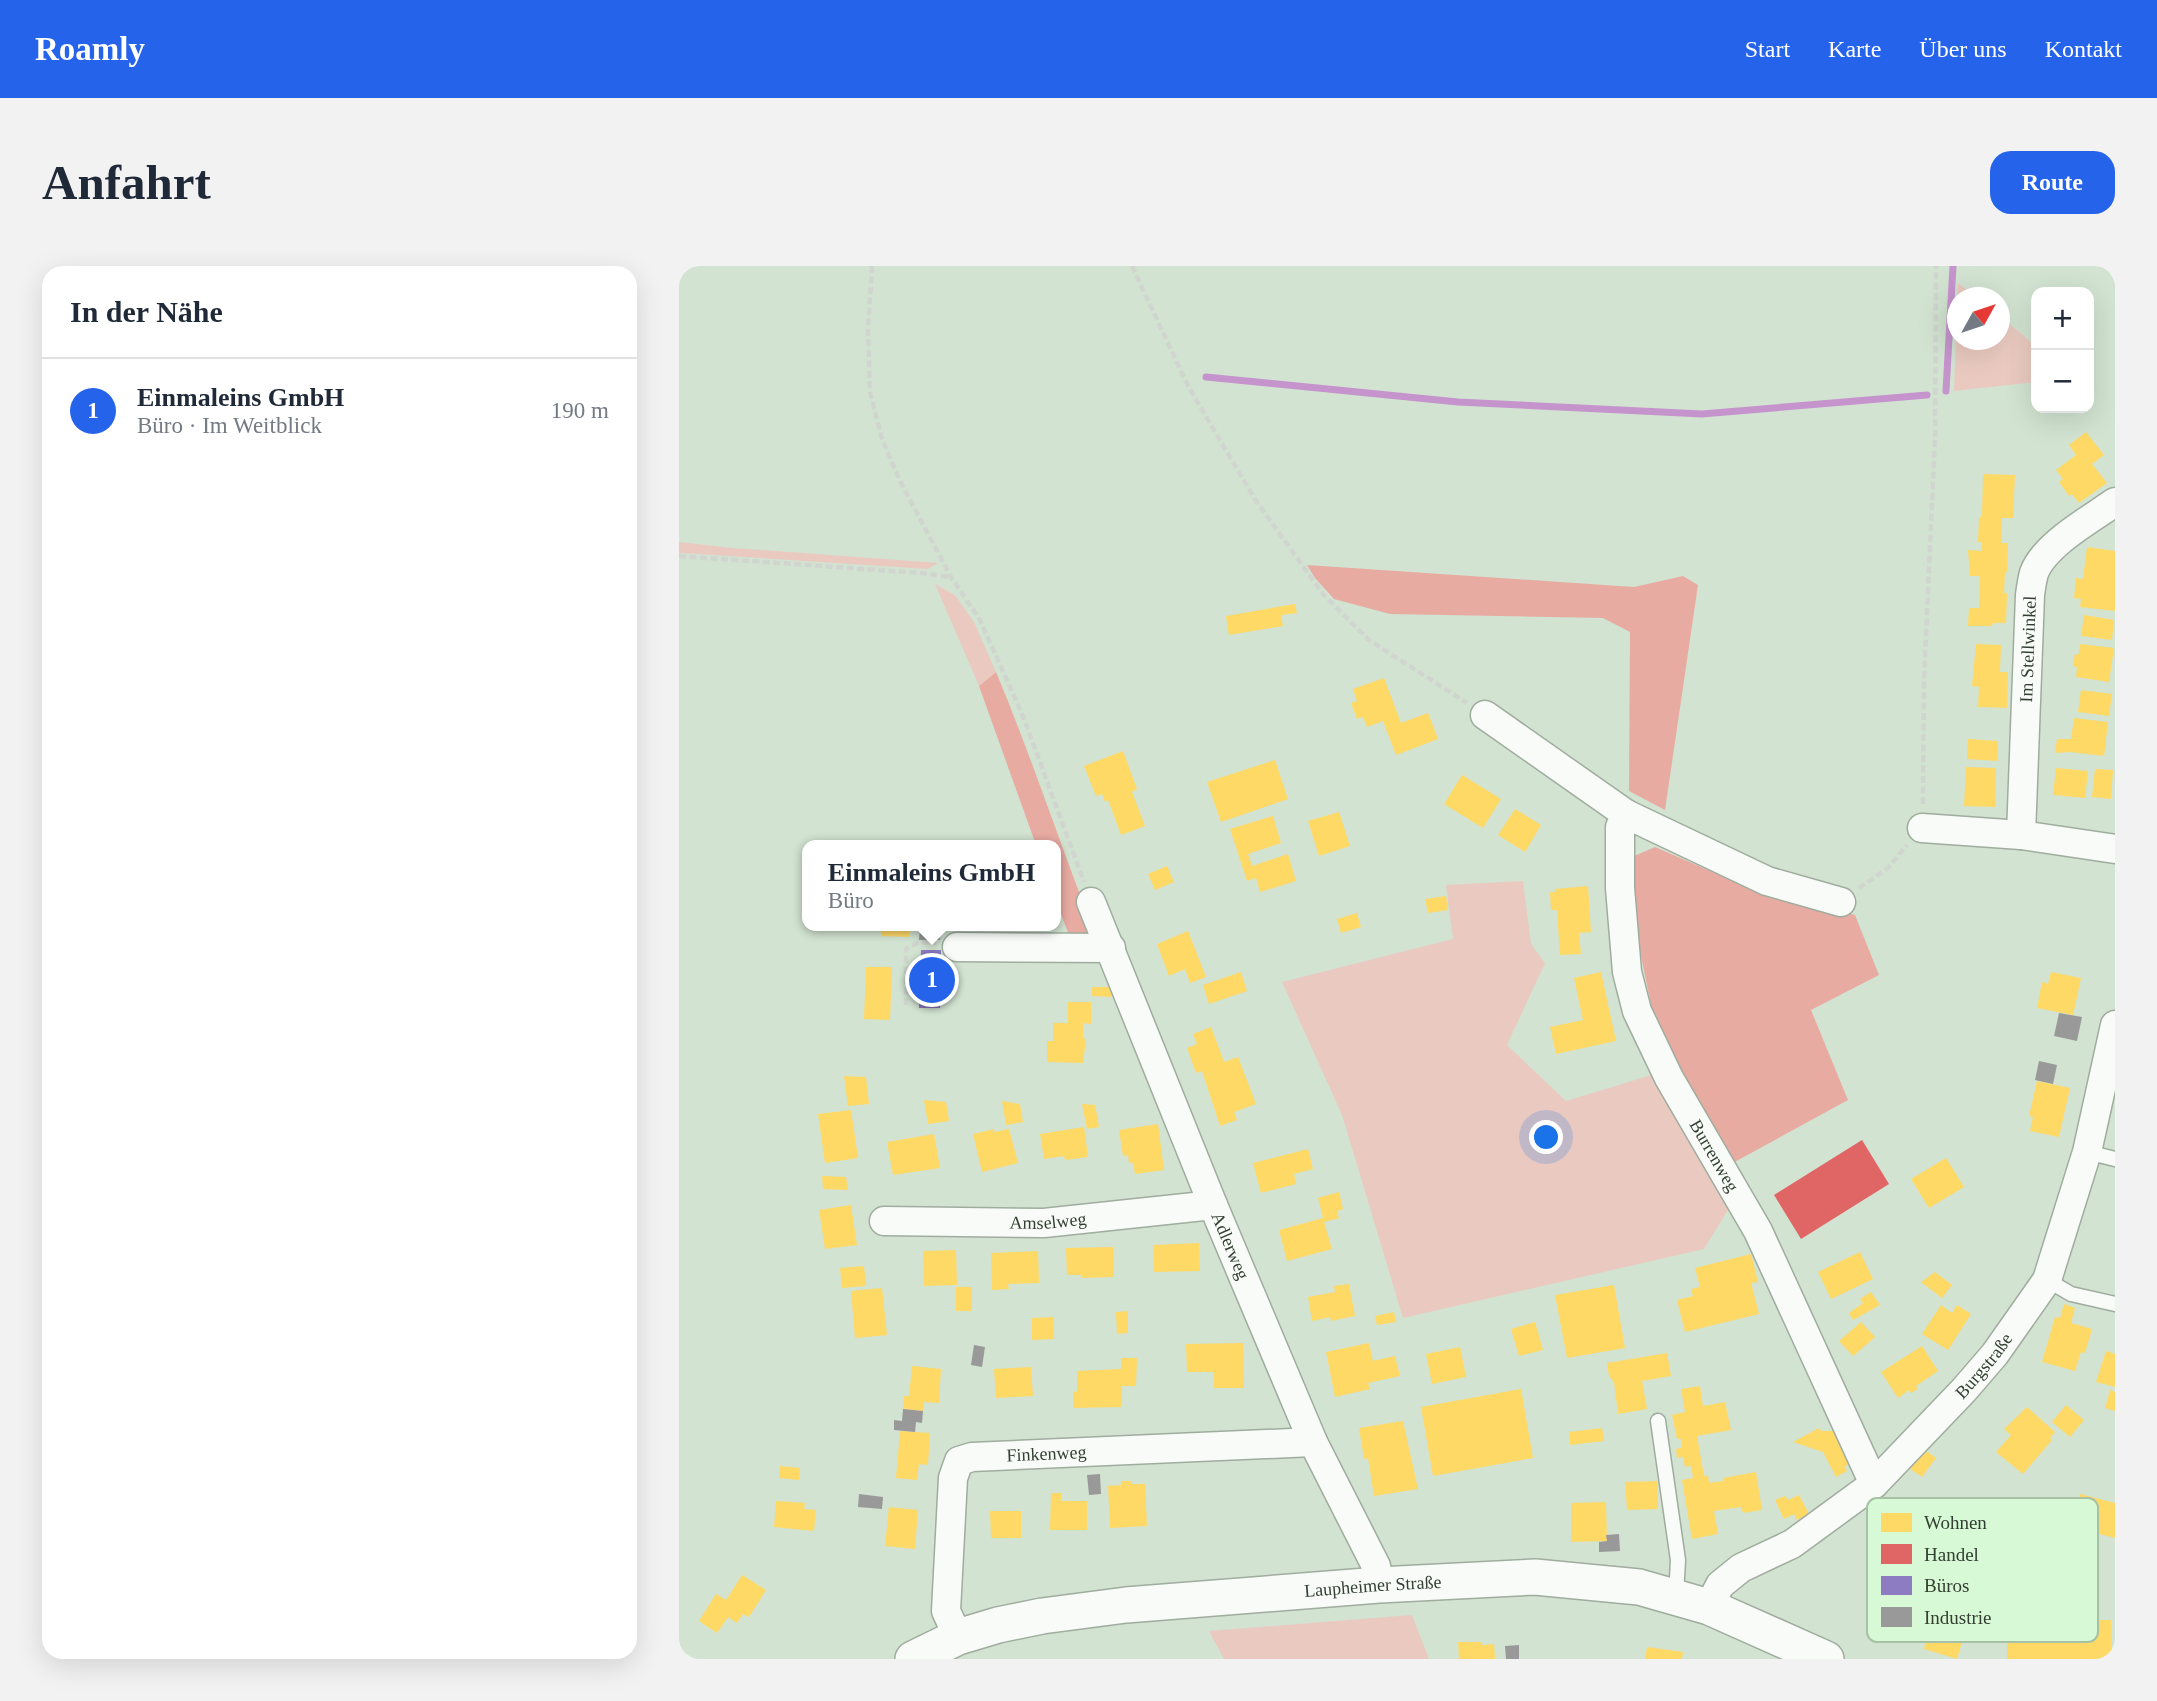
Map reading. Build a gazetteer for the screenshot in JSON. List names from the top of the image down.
{
  "streets": {
    "street": [
      "Im Stellwinkel",
      "Burrenweg",
      "Amselweg",
      "Adlerweg",
      "Burgstraße",
      "Finkenweg",
      "Laupheimer Straße"
    ]
  },
  "crossings": [
    ["Burrenweg", "Burgstraße"],
    ["Amselweg", "Adlerweg"],
    ["Adlerweg", "Finkenweg"],
    ["Adlerweg", "Laupheimer Straße"],
    ["Burgstraße", "Laupheimer Straße"],
    ["Finkenweg", "Laupheimer Straße"]
  ],
  "legend": [
    "Wohnen",
    "Handel",
    "Büros",
    "Industrie"
  ],
  "north": "top right",
  "page": {
    "header": "Roamly",
    "nav": [
      "Start",
      "Karte",
      "Über uns",
      "Kontakt"
    ],
    "buttons": "Route",
    "title": "Anfahrt",
    "heading": "In der Nähe",
    "map_buttons": ["+", "−"],
    "list": [
      {
        "mark": "1",
        "name": "Einmaleins GmbH",
        "note": "Büro · Im Weitblick",
        "value": "190 m"
      }
    ],
    "popup": ["Einmaleins GmbH", "Büro"],
    "pins": "1"
  }
}
